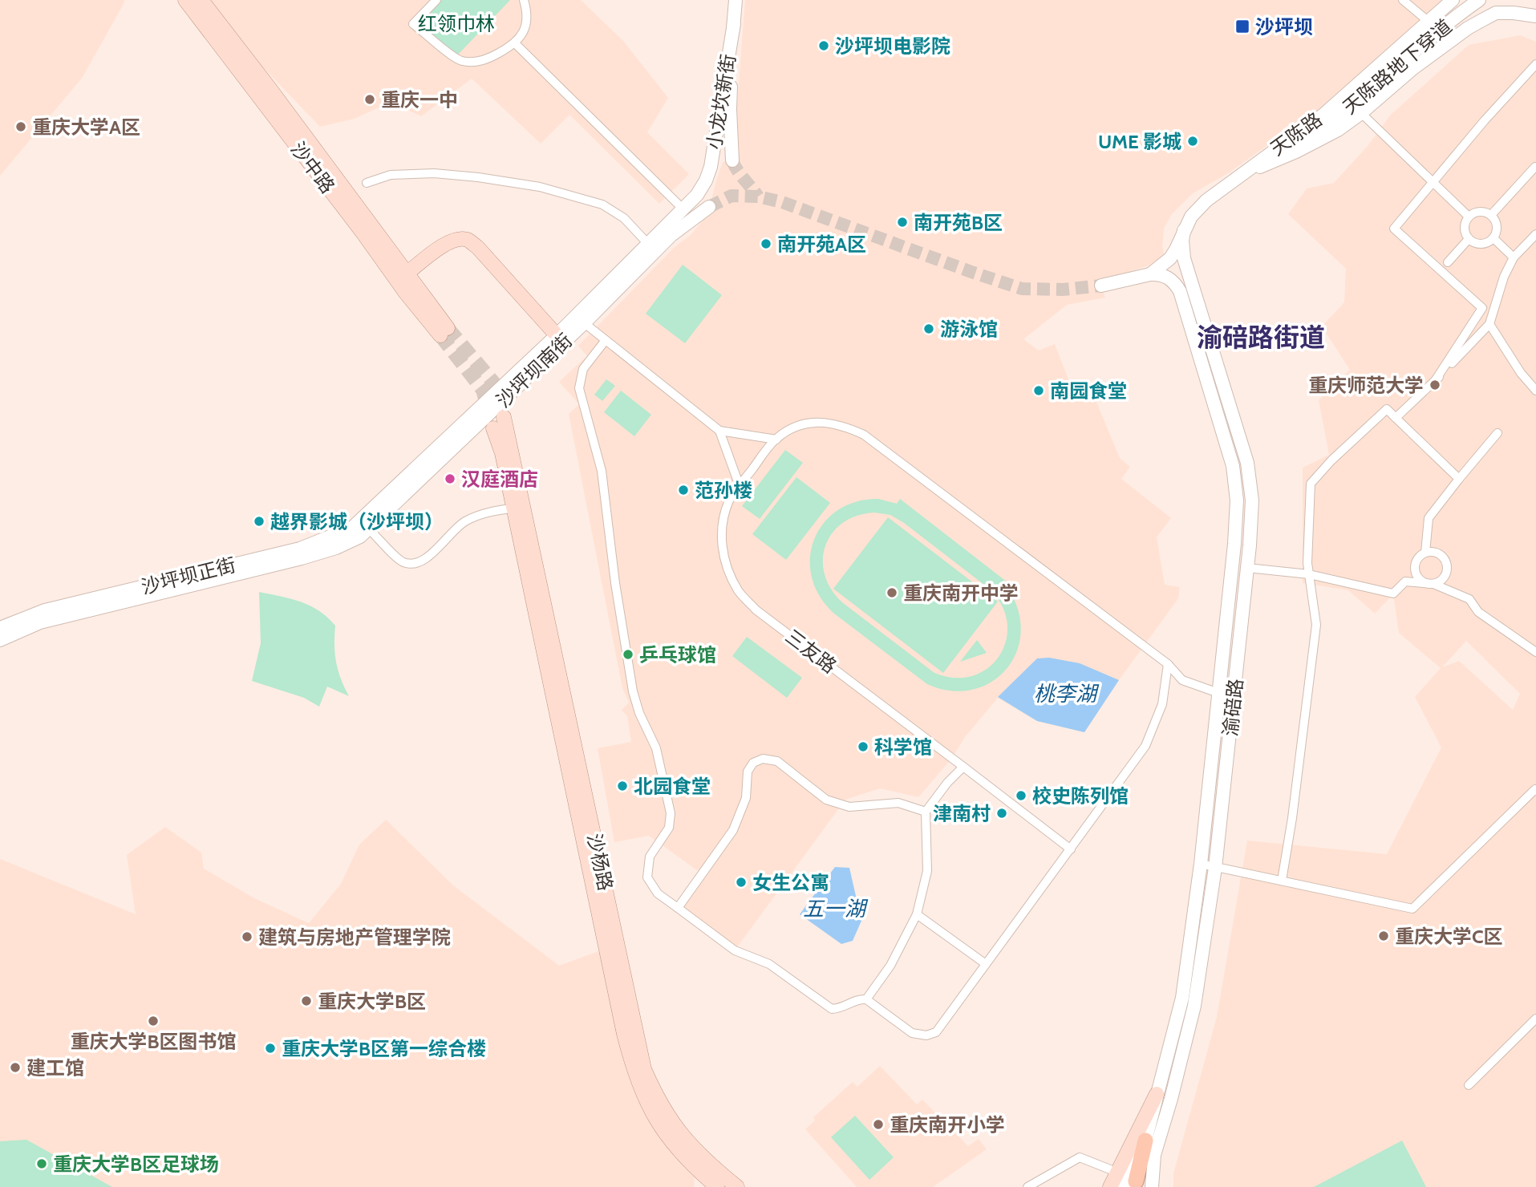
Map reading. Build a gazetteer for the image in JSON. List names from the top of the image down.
{
  "streets": {
    "main road": [
      "天陈路地下穿道",
      "小龙坎新街",
      "天陈路",
      "沙中路",
      "沙坪坝南街",
      "沙坪坝正街",
      "渝碚路",
      "沙杨路"
    ],
    "street": ["三友路"]
  },
  "crossings": [
    ["天陈路地下穿道", "天陈路"],
    ["小龙坎新街", "沙坪坝南街"],
    ["天陈路", "渝碚路"],
    ["沙坪坝南街", "沙坪坝正街"]
  ],
  "districts": ["渝碚路街道"],
  "water": ["桃李湖", "五一湖"],
  "parks": ["红领巾林"],
  "places": {
    "transit": ["沙坪坝"],
    "other": [
      "沙坪坝电影院",
      "重庆一中",
      "重庆大学A区",
      "UME 影城",
      "南开苑B区",
      "南开苑A区",
      "游泳馆",
      "重庆师范大学",
      "南园食堂",
      "汉庭酒店",
      "范孙楼",
      "越界影城（沙坪坝）",
      "重庆南开中学",
      "乒乓球馆",
      "科学馆",
      "北园食堂",
      "校史陈列馆",
      "津南村",
      "女生公寓",
      "重庆大学C区",
      "建筑与房地产管理学院",
      "重庆大学B区",
      "重庆大学B区图书馆",
      "重庆大学B区第一综合楼",
      "建工馆",
      "重庆南开小学",
      "重庆大学B区足球场"
    ]
  }
}
